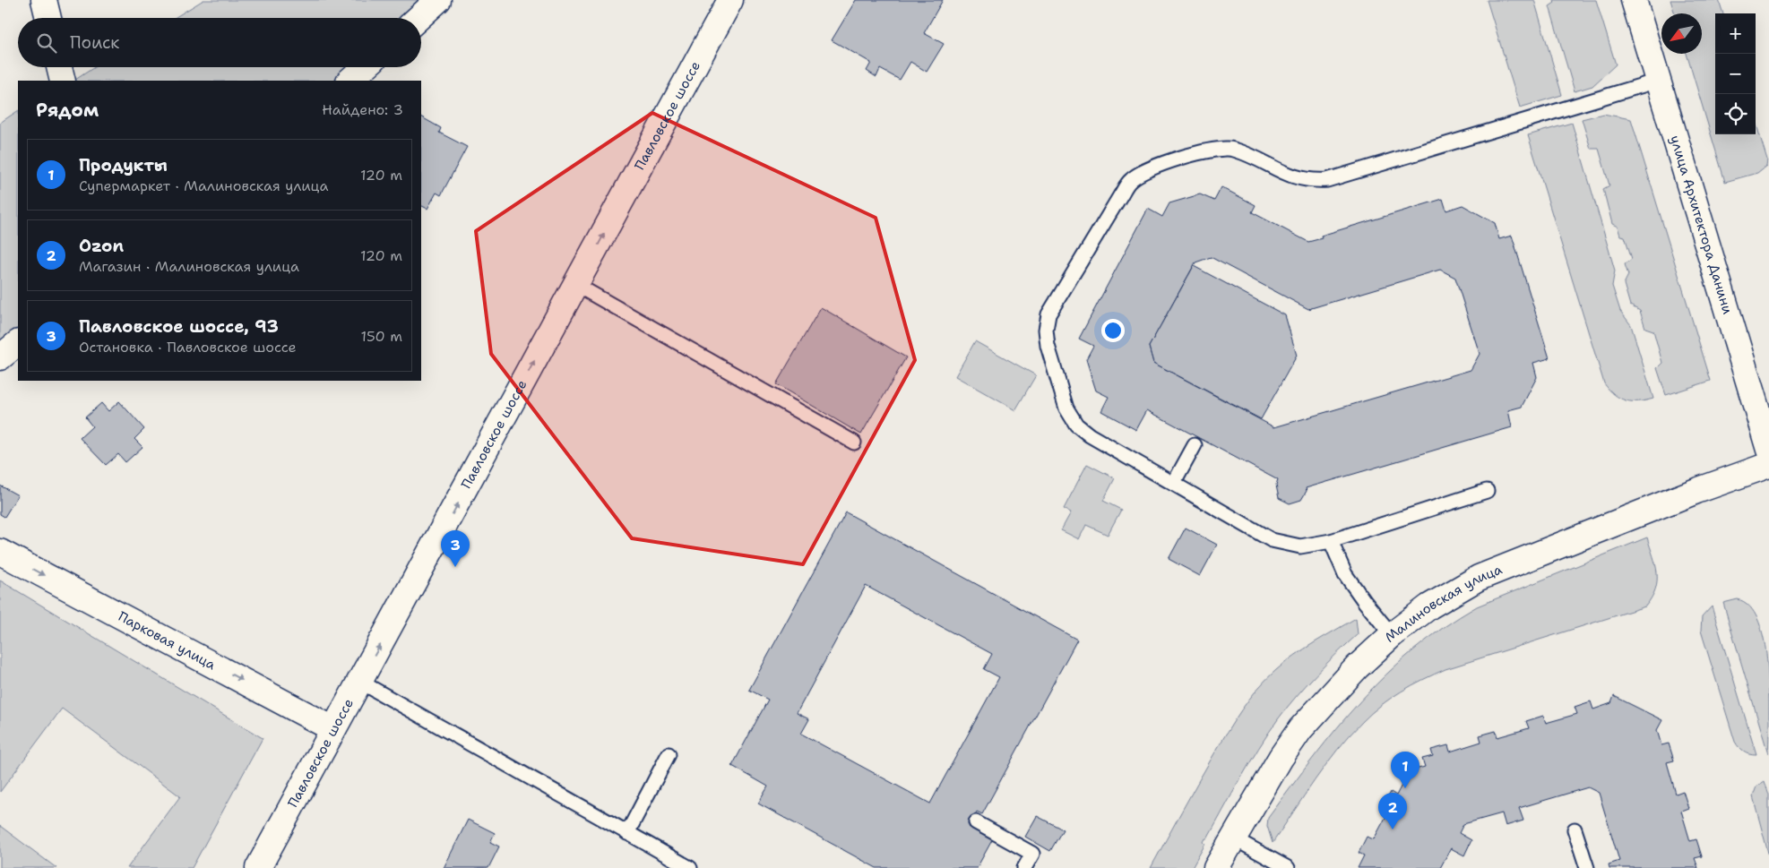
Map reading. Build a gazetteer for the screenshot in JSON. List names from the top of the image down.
{
  "streets": {
    "main road": [
      "Павловское шоссе",
      "улица Архитектора Данини",
      "Малиновская улица",
      "Парковая улица"
    ]
  },
  "crossings": [
    ["Павловское шоссе", "Парковая улица"]
  ],
  "one_way": ["Павловское шоссе", "Парковая улица"],
  "north": "bottom left",
  "page": {
    "map_buttons": ["+", "−"],
    "search": "Поиск",
    "heading": ["Рядом", "Найдено: 3"],
    "list": [
      {
        "mark": "1",
        "name": "Продукты",
        "note": "Супермаркет · Малиновская улица",
        "value": "120 m"
      },
      {
        "mark": "2",
        "name": "Ozon",
        "note": "Магазин · Малиновская улица",
        "value": "120 m"
      },
      {
        "mark": "3",
        "name": "Павловское шоссе, 93",
        "note": "Остановка · Павловское шоссе",
        "value": "150 m"
      }
    ],
    "pins": ["3", "1", "2"]
  }
}
